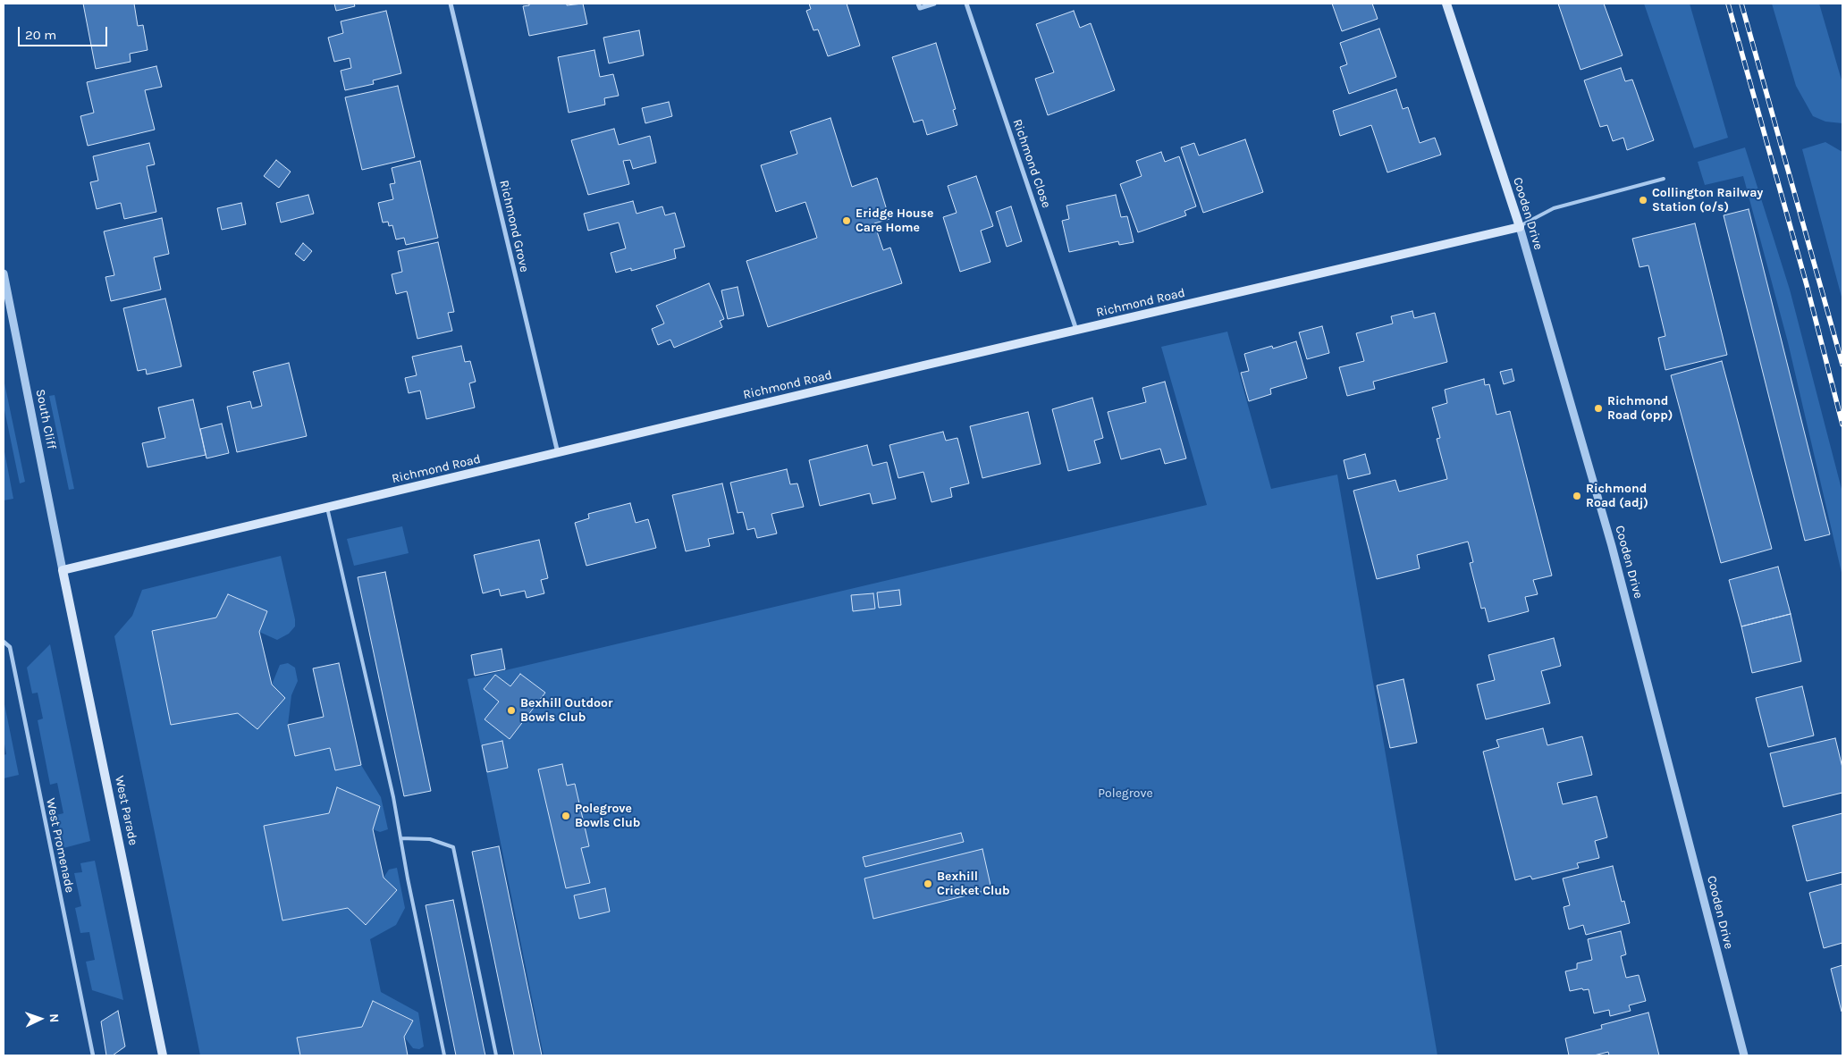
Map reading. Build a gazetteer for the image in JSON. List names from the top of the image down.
{
  "streets": {
    "main road": ["Cooden Drive", "Richmond Road", "West Parade"],
    "street": [
      "Richmond Close",
      "Richmond Grove",
      "South Cliff",
      "West Promenade"
    ]
  },
  "crossings": [
    ["Richmond Close", "Richmond Road"],
    ["Cooden Drive", "Richmond Road"],
    ["Richmond Grove", "Richmond Road"],
    ["Richmond Road", "South Cliff"],
    ["Richmond Road", "West Parade"],
    ["South Cliff", "West Parade"]
  ],
  "parks": ["Polegrove"],
  "places": [
    "Collington Railway Station (o/s)",
    "Eridge House Care Home",
    "Richmond Road (opp)",
    "Richmond Road (adj)",
    "Bexhill Outdoor Bowls Club",
    "Polegrove Bowls Club",
    "Bexhill Cricket Club"
  ],
  "scale_bar": "20 m",
  "north": "right"
}
